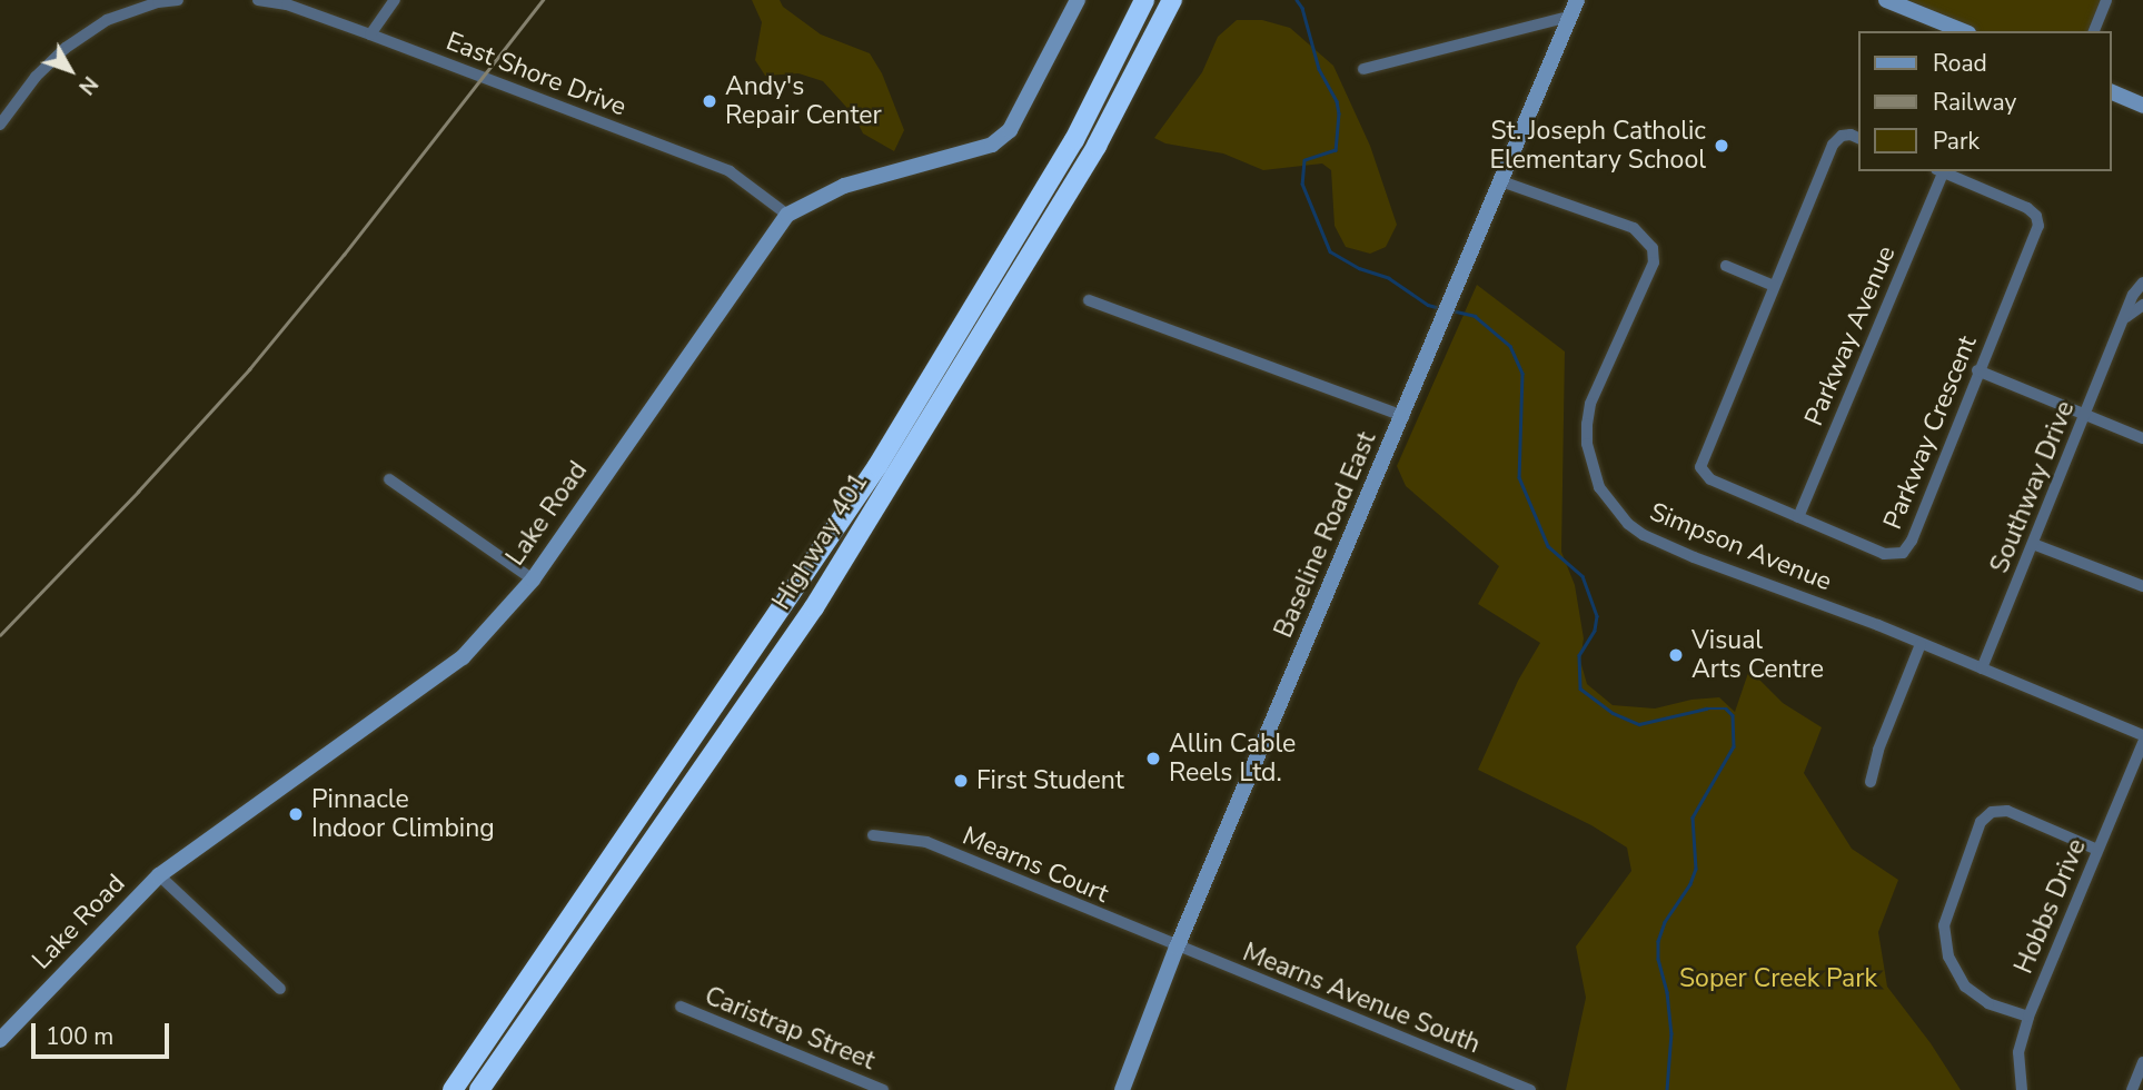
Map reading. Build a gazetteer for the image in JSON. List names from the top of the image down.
{
  "streets": {
    "highway": ["Highway 401"],
    "street": [
      "East Shore Drive",
      "Parkway Avenue",
      "Parkway Crescent",
      "Southway Drive",
      "Lake Road",
      "Baseline Road East",
      "Simpson Avenue",
      "Mearns Court",
      "Hobbs Drive",
      "Mearns Avenue South",
      "Caristrap Street"
    ]
  },
  "crossings": [
    ["East Shore Drive", "Lake Road"],
    ["Parkway Avenue", "Parkway Crescent"],
    ["Southway Drive", "Simpson Avenue"],
    ["Baseline Road East", "Simpson Avenue"],
    ["Baseline Road East", "Mearns Court"],
    ["Baseline Road East", "Mearns Avenue South"],
    ["Mearns Court", "Mearns Avenue South"]
  ],
  "parks": ["Soper Creek Park"],
  "places": [
    "Andy's Repair Center",
    "St. Joseph Catholic Elementary School",
    "Visual Arts Centre",
    "Allin Cable Reels Ltd.",
    "First Student",
    "Pinnacle Indoor Climbing"
  ],
  "legend": ["Road", "Railway", "Park"],
  "scale_bar": "100 m",
  "north": "bottom right"
}
